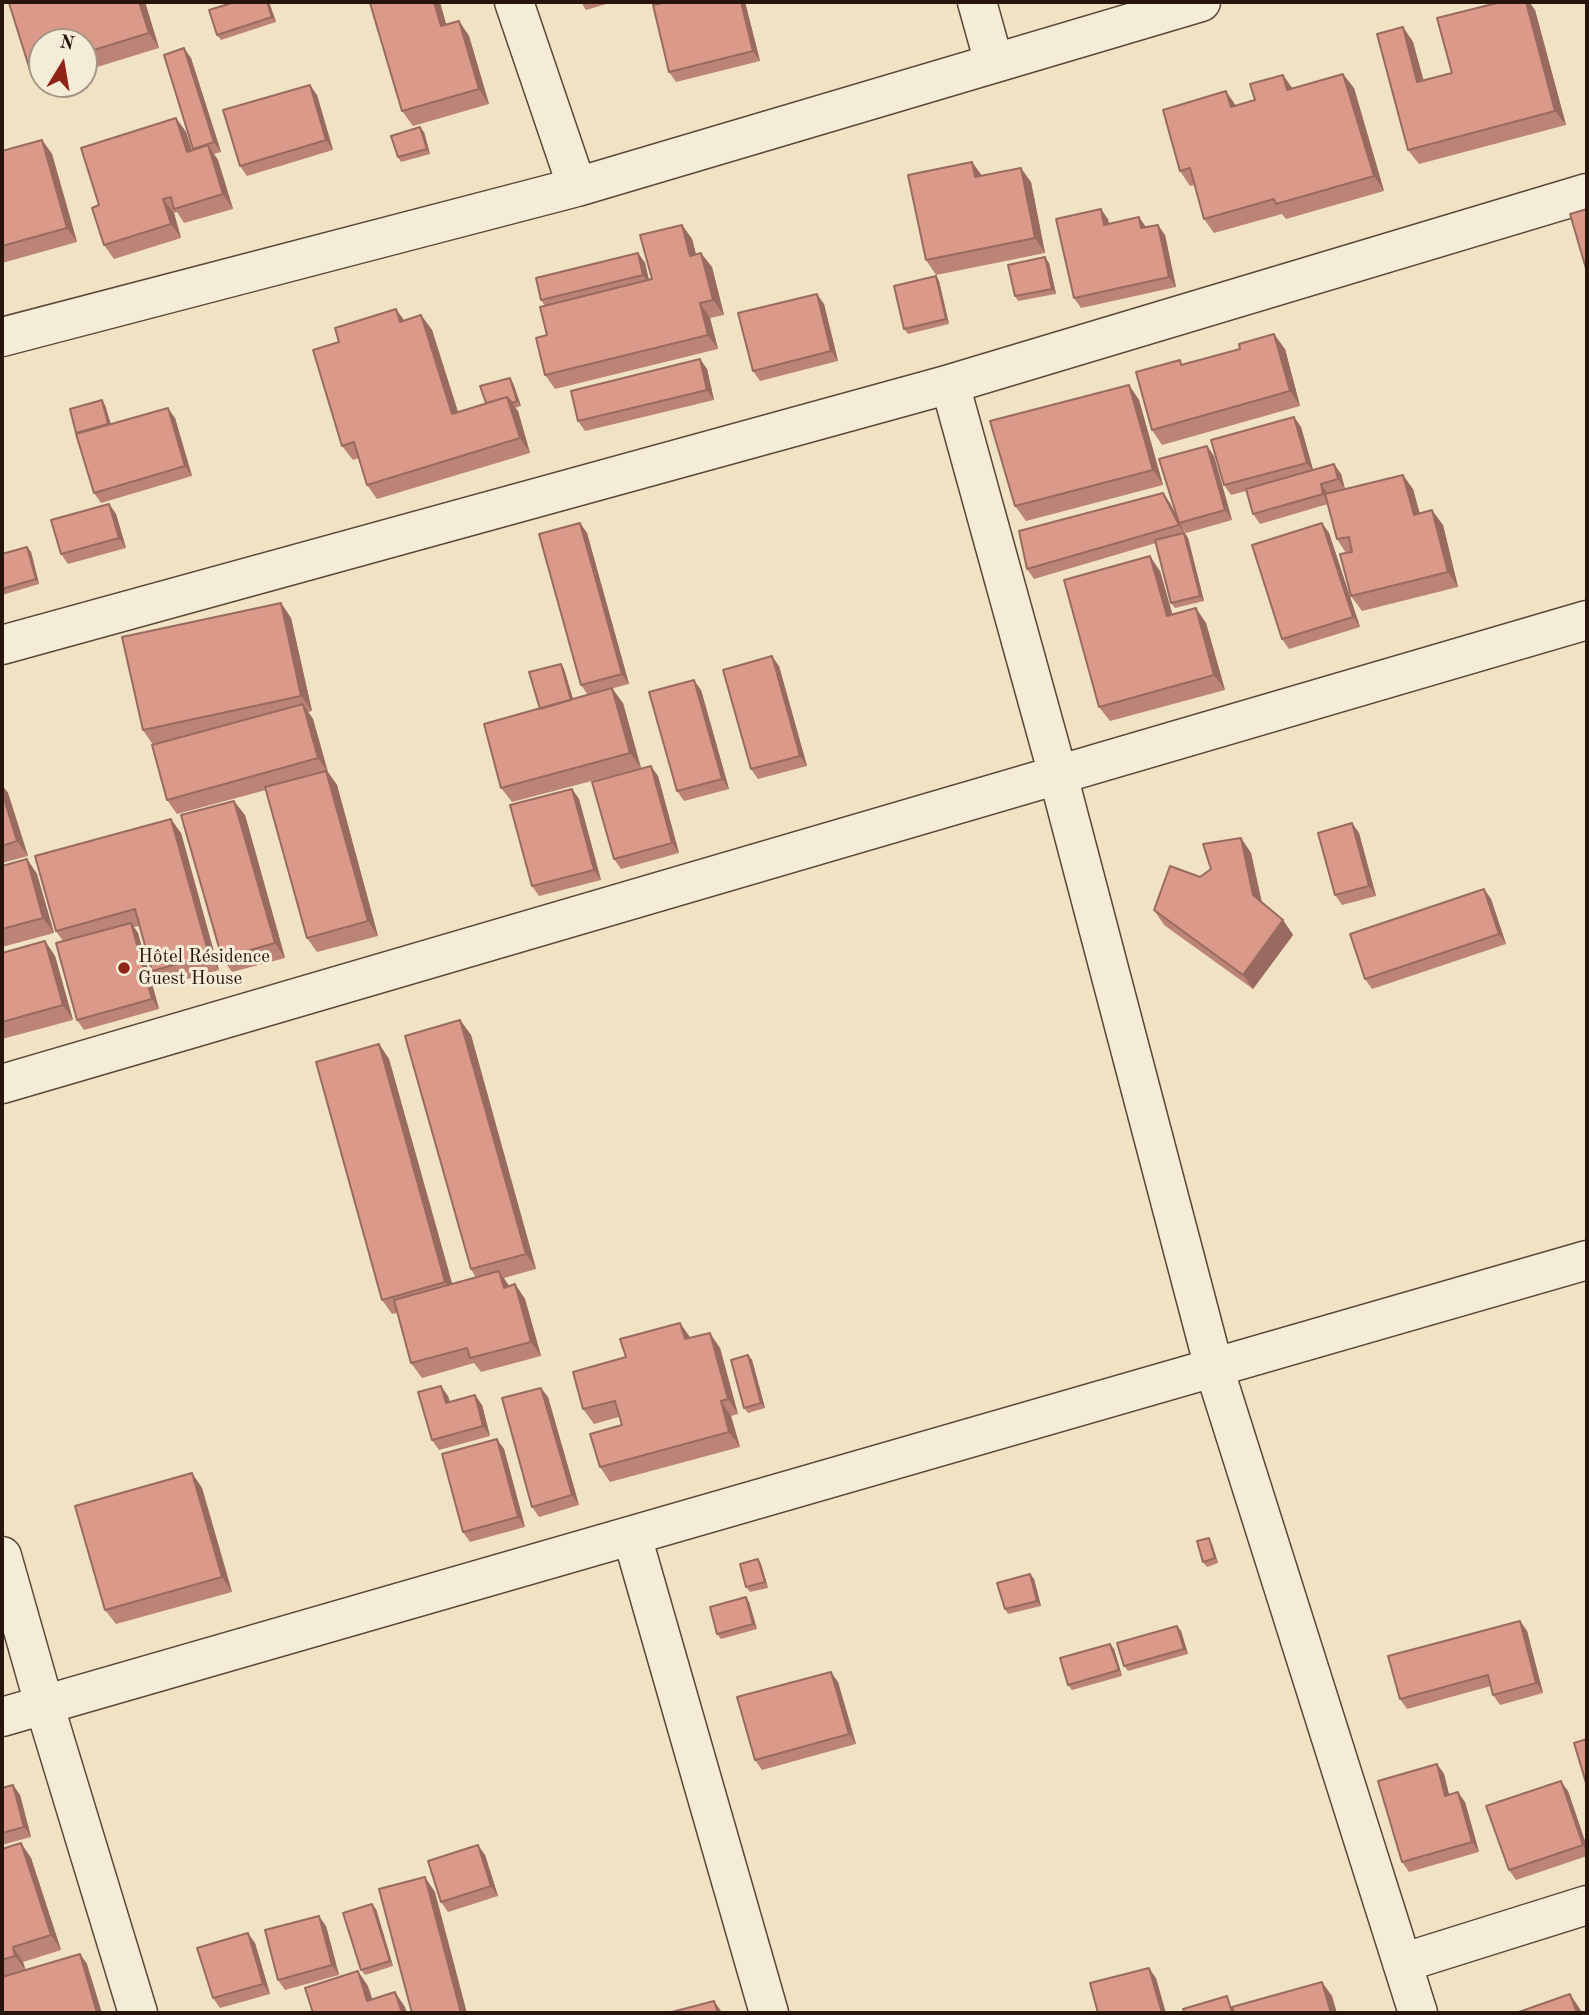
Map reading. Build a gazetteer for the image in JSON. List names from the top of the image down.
{
  "places": ["Hôtel Résidence Guest House"],
  "north": "top"
}
